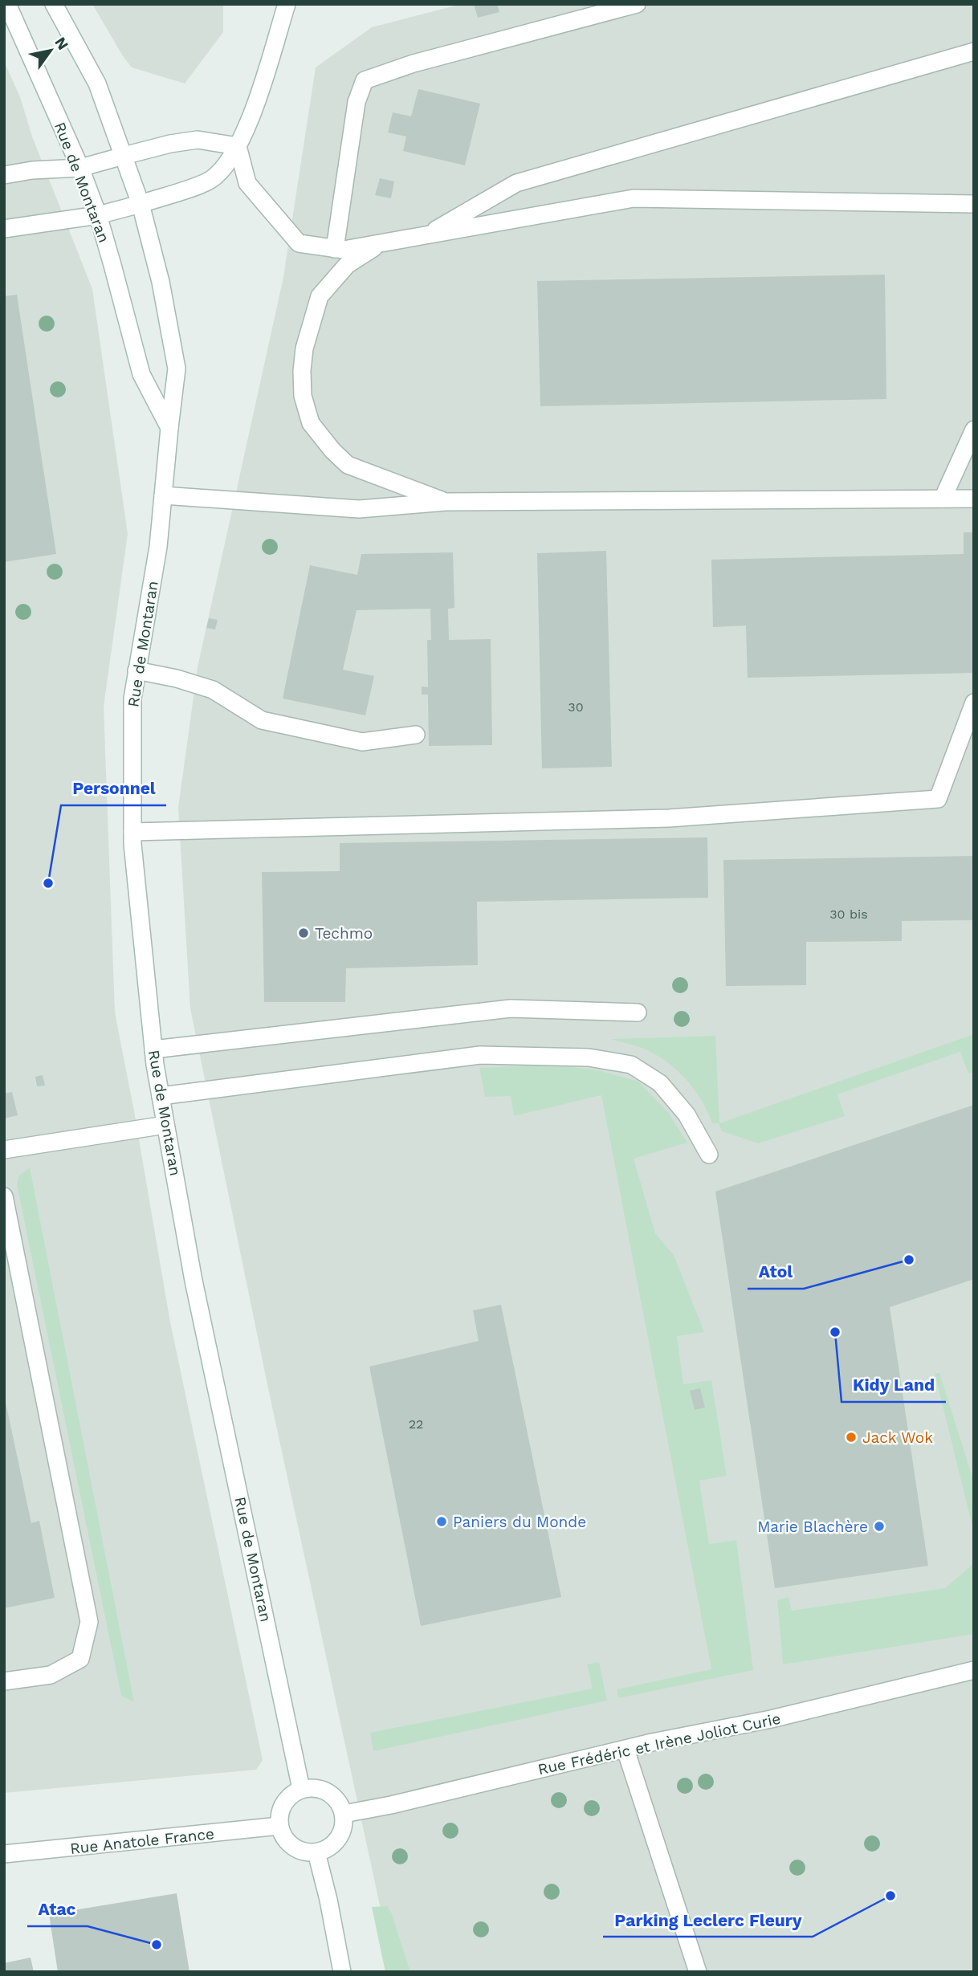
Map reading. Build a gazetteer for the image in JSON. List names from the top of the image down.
{
  "streets": {
    "street": ["Rue de Montaran", "Rue Frédéric et Irène Joliot Curie", "Rue Anatole France"]
  },
  "crossings": [
    ["Rue de Montaran", "Rue Frédéric et Irène Joliot Curie"],
    ["Rue de Montaran", "Rue Anatole France"],
    ["Rue Frédéric et Irène Joliot Curie", "Rue Anatole France"]
  ],
  "places": [
    "Personnel",
    "Techmo",
    "Atol",
    "Kidy Land",
    "Jack Wok",
    "Paniers du Monde",
    "Marie Blachère",
    "Parking Leclerc Fleury",
    "Atac"
  ],
  "house_numbers": ["30", "30 bis", "22"],
  "north": "top right"
}
